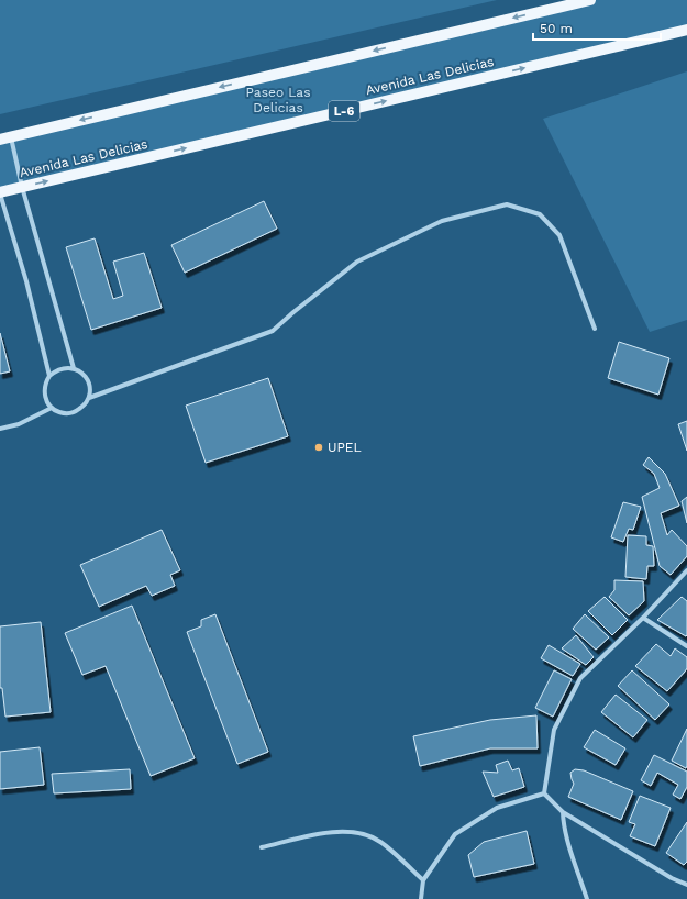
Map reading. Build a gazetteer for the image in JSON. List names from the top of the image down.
{
  "streets": {
    "main road": ["Avenida Las Delicias", "L-6"]
  },
  "parks": ["Paseo Las Delicias"],
  "places": ["UPEL"],
  "scale_bar": "50 m"
}
